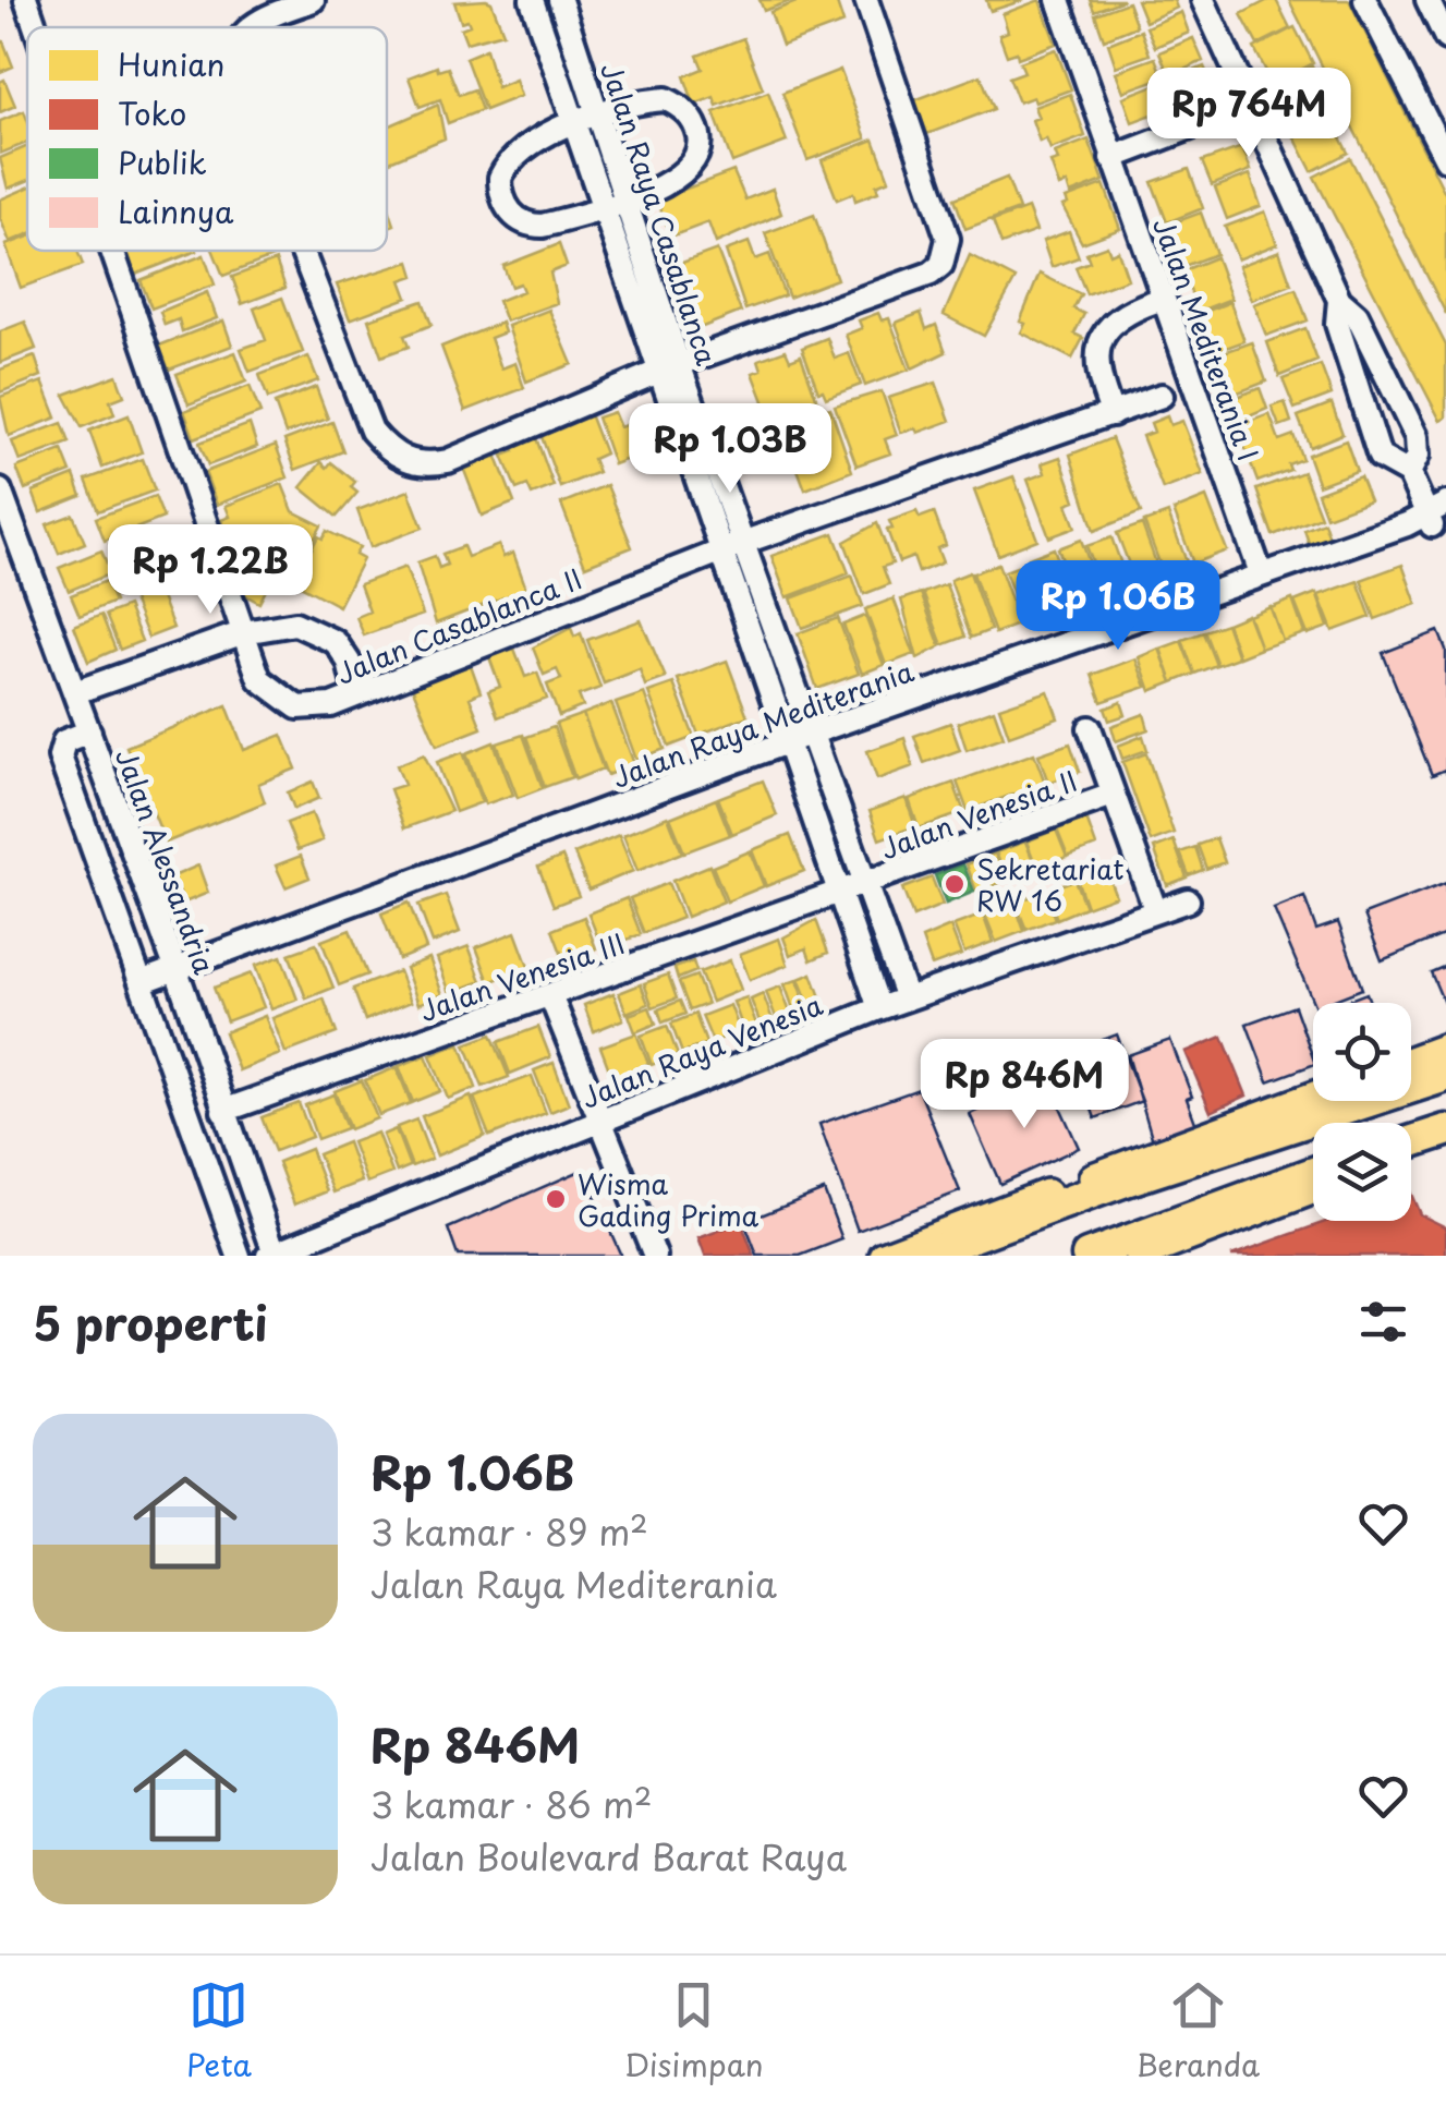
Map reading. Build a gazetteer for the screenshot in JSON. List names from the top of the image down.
{
  "streets": {
    "street": [
      "Jalan Raya Casablanca",
      "Jalan Mediterania I",
      "Jalan Casablanca II",
      "Jalan Raya Mediterania",
      "Jalan Venesia II",
      "Jalan Alessandria",
      "Jalan Venesia III",
      "Jalan Raya Venesia"
    ]
  },
  "crossings": [
    ["Jalan Raya Casablanca", "Jalan Casablanca II"],
    ["Jalan Raya Casablanca", "Jalan Raya Mediterania"],
    ["Jalan Raya Casablanca", "Jalan Venesia II"],
    ["Jalan Raya Casablanca", "Jalan Venesia III"],
    ["Jalan Raya Casablanca", "Jalan Raya Venesia"],
    ["Jalan Mediterania I", "Jalan Raya Mediterania"],
    ["Jalan Raya Mediterania", "Jalan Alessandria"],
    ["Jalan Venesia II", "Jalan Venesia III"],
    ["Jalan Alessandria", "Jalan Venesia III"],
    ["Jalan Alessandria", "Jalan Raya Venesia"]
  ],
  "places": ["Sekretariat RW 16", "Wisma Gading Prima"],
  "legend": [
    "Hunian",
    "Toko",
    "Publik",
    "Lainnya"
  ],
  "page": {
    "price": [
      "Rp 764M",
      "Rp 1.03B",
      "Rp 1.22B",
      "Rp 1.06B",
      "Rp 846M"
    ],
    "heading": "5 properti",
    "list": [
      {
        "name": "Rp 1.06B",
        "note": "3 kamar · 89 m² · Jalan Raya Mediterania"
      },
      {
        "name": "Rp 846M",
        "note": "3 kamar · 86 m² · Jalan Boulevard Barat Raya"
      }
    ],
    "tabs": ["Peta", "Disimpan", "Beranda"]
  }
}
